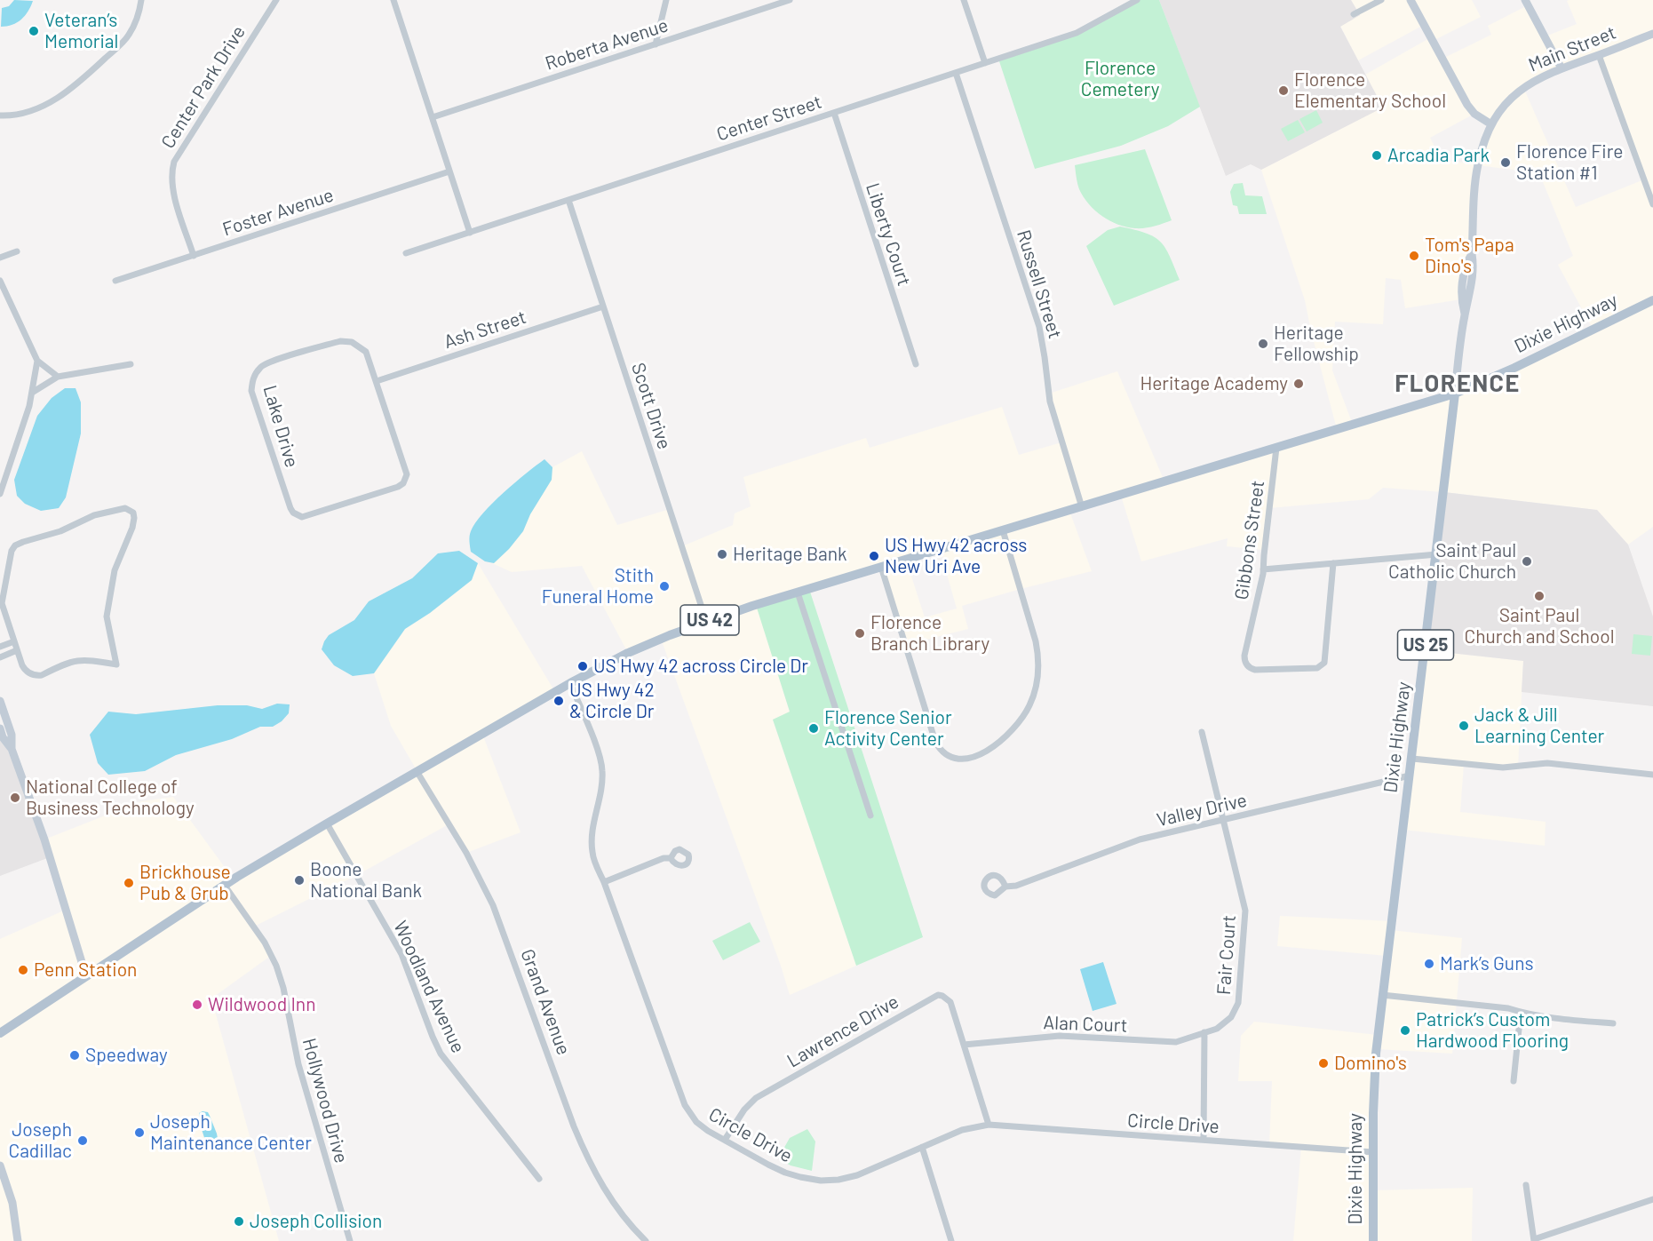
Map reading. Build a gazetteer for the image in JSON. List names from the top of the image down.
{
  "streets": {
    "main road": ["Dixie Highway", "US 42", "US 25"],
    "street": [
      "Roberta Avenue",
      "Main Street",
      "Center Park Drive",
      "Center Street",
      "Foster Avenue",
      "Liberty Court",
      "Russell Street",
      "Ash Street",
      "Scott Drive",
      "Lake Drive",
      "Gibbons Street",
      "Valley Drive",
      "Fair Court",
      "Woodland Avenue",
      "Grand Avenue",
      "Alan Court",
      "Lawrence Drive",
      "Hollywood Drive",
      "Circle Drive"
    ]
  },
  "crossings": [
    ["Main Street", "Dixie Highway"],
    ["Main Street", "US 42"],
    ["Center Park Drive", "Foster Avenue"],
    ["Center Street", "Liberty Court"],
    ["Center Street", "Russell Street"],
    ["Center Street", "Scott Drive"],
    ["Russell Street", "US 42"],
    ["Dixie Highway", "US 42"],
    ["Dixie Highway", "Valley Drive"],
    ["Dixie Highway", "Circle Drive"],
    ["Ash Street", "Scott Drive"],
    ["Ash Street", "Lake Drive"],
    ["Scott Drive", "US 42"],
    ["Gibbons Street", "US 42"],
    ["US 42", "Woodland Avenue"],
    ["US 42", "Grand Avenue"],
    ["US 42", "Hollywood Drive"],
    ["US 42", "Circle Drive"],
    ["Valley Drive", "Fair Court"],
    ["Fair Court", "Alan Court"],
    ["Alan Court", "Lawrence Drive"],
    ["Lawrence Drive", "Circle Drive"]
  ],
  "districts": ["FLORENCE"],
  "parks": ["Florence Cemetery"],
  "places": [
    "Veteran’s Memorial",
    "Florence Elementary School",
    "Arcadia Park",
    "Florence Fire Station #1",
    "Tom's Papa Dino's",
    "Heritage Fellowship",
    "Heritage Academy",
    "Heritage Bank",
    "US Hwy 42 across New Uri Ave",
    "Saint Paul Catholic Church",
    "Stith Funeral Home",
    "Saint Paul Church and School",
    "Florence Branch Library",
    "US Hwy 42 across Circle Dr",
    "US Hwy 42 & Circle Dr",
    "Jack & Jill Learning Center",
    "Florence Senior Activity Center",
    "National College of Business Technology",
    "Boone National Bank",
    "Brickhouse Pub & Grub",
    "Mark’s Guns",
    "Penn Station",
    "Wildwood Inn",
    "Patrick’s Custom Hardwood Flooring",
    "Speedway",
    "Domino's",
    "Joseph Maintenance Center",
    "Joseph Cadillac",
    "Joseph Collision"
  ]
}
